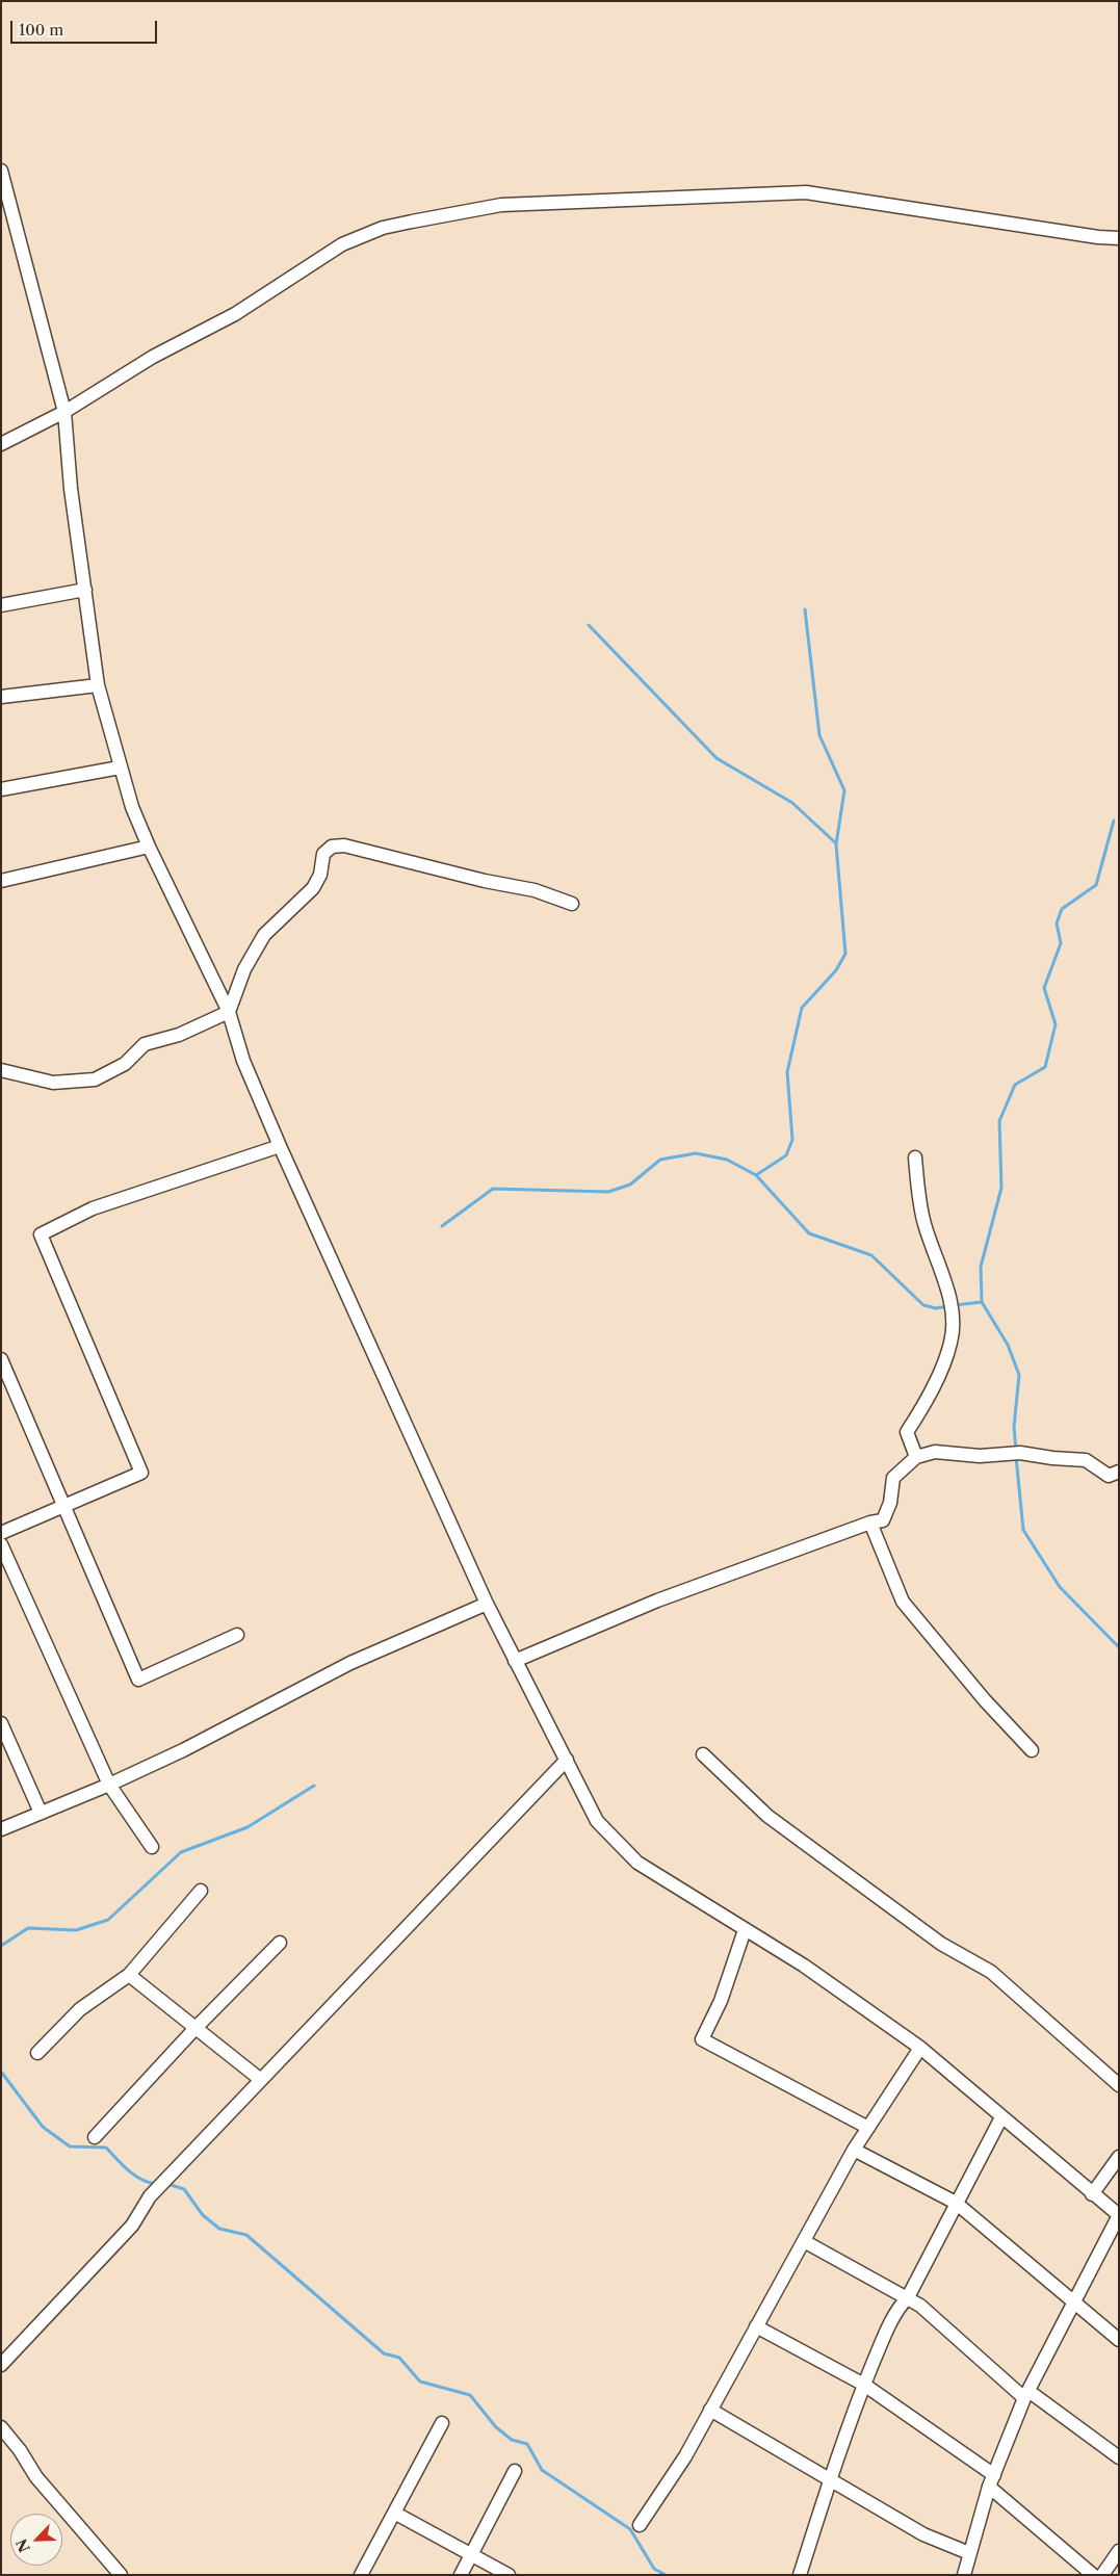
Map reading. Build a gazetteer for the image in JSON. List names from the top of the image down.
{
  "scale_bar": "100 m",
  "north": "bottom left"
}
